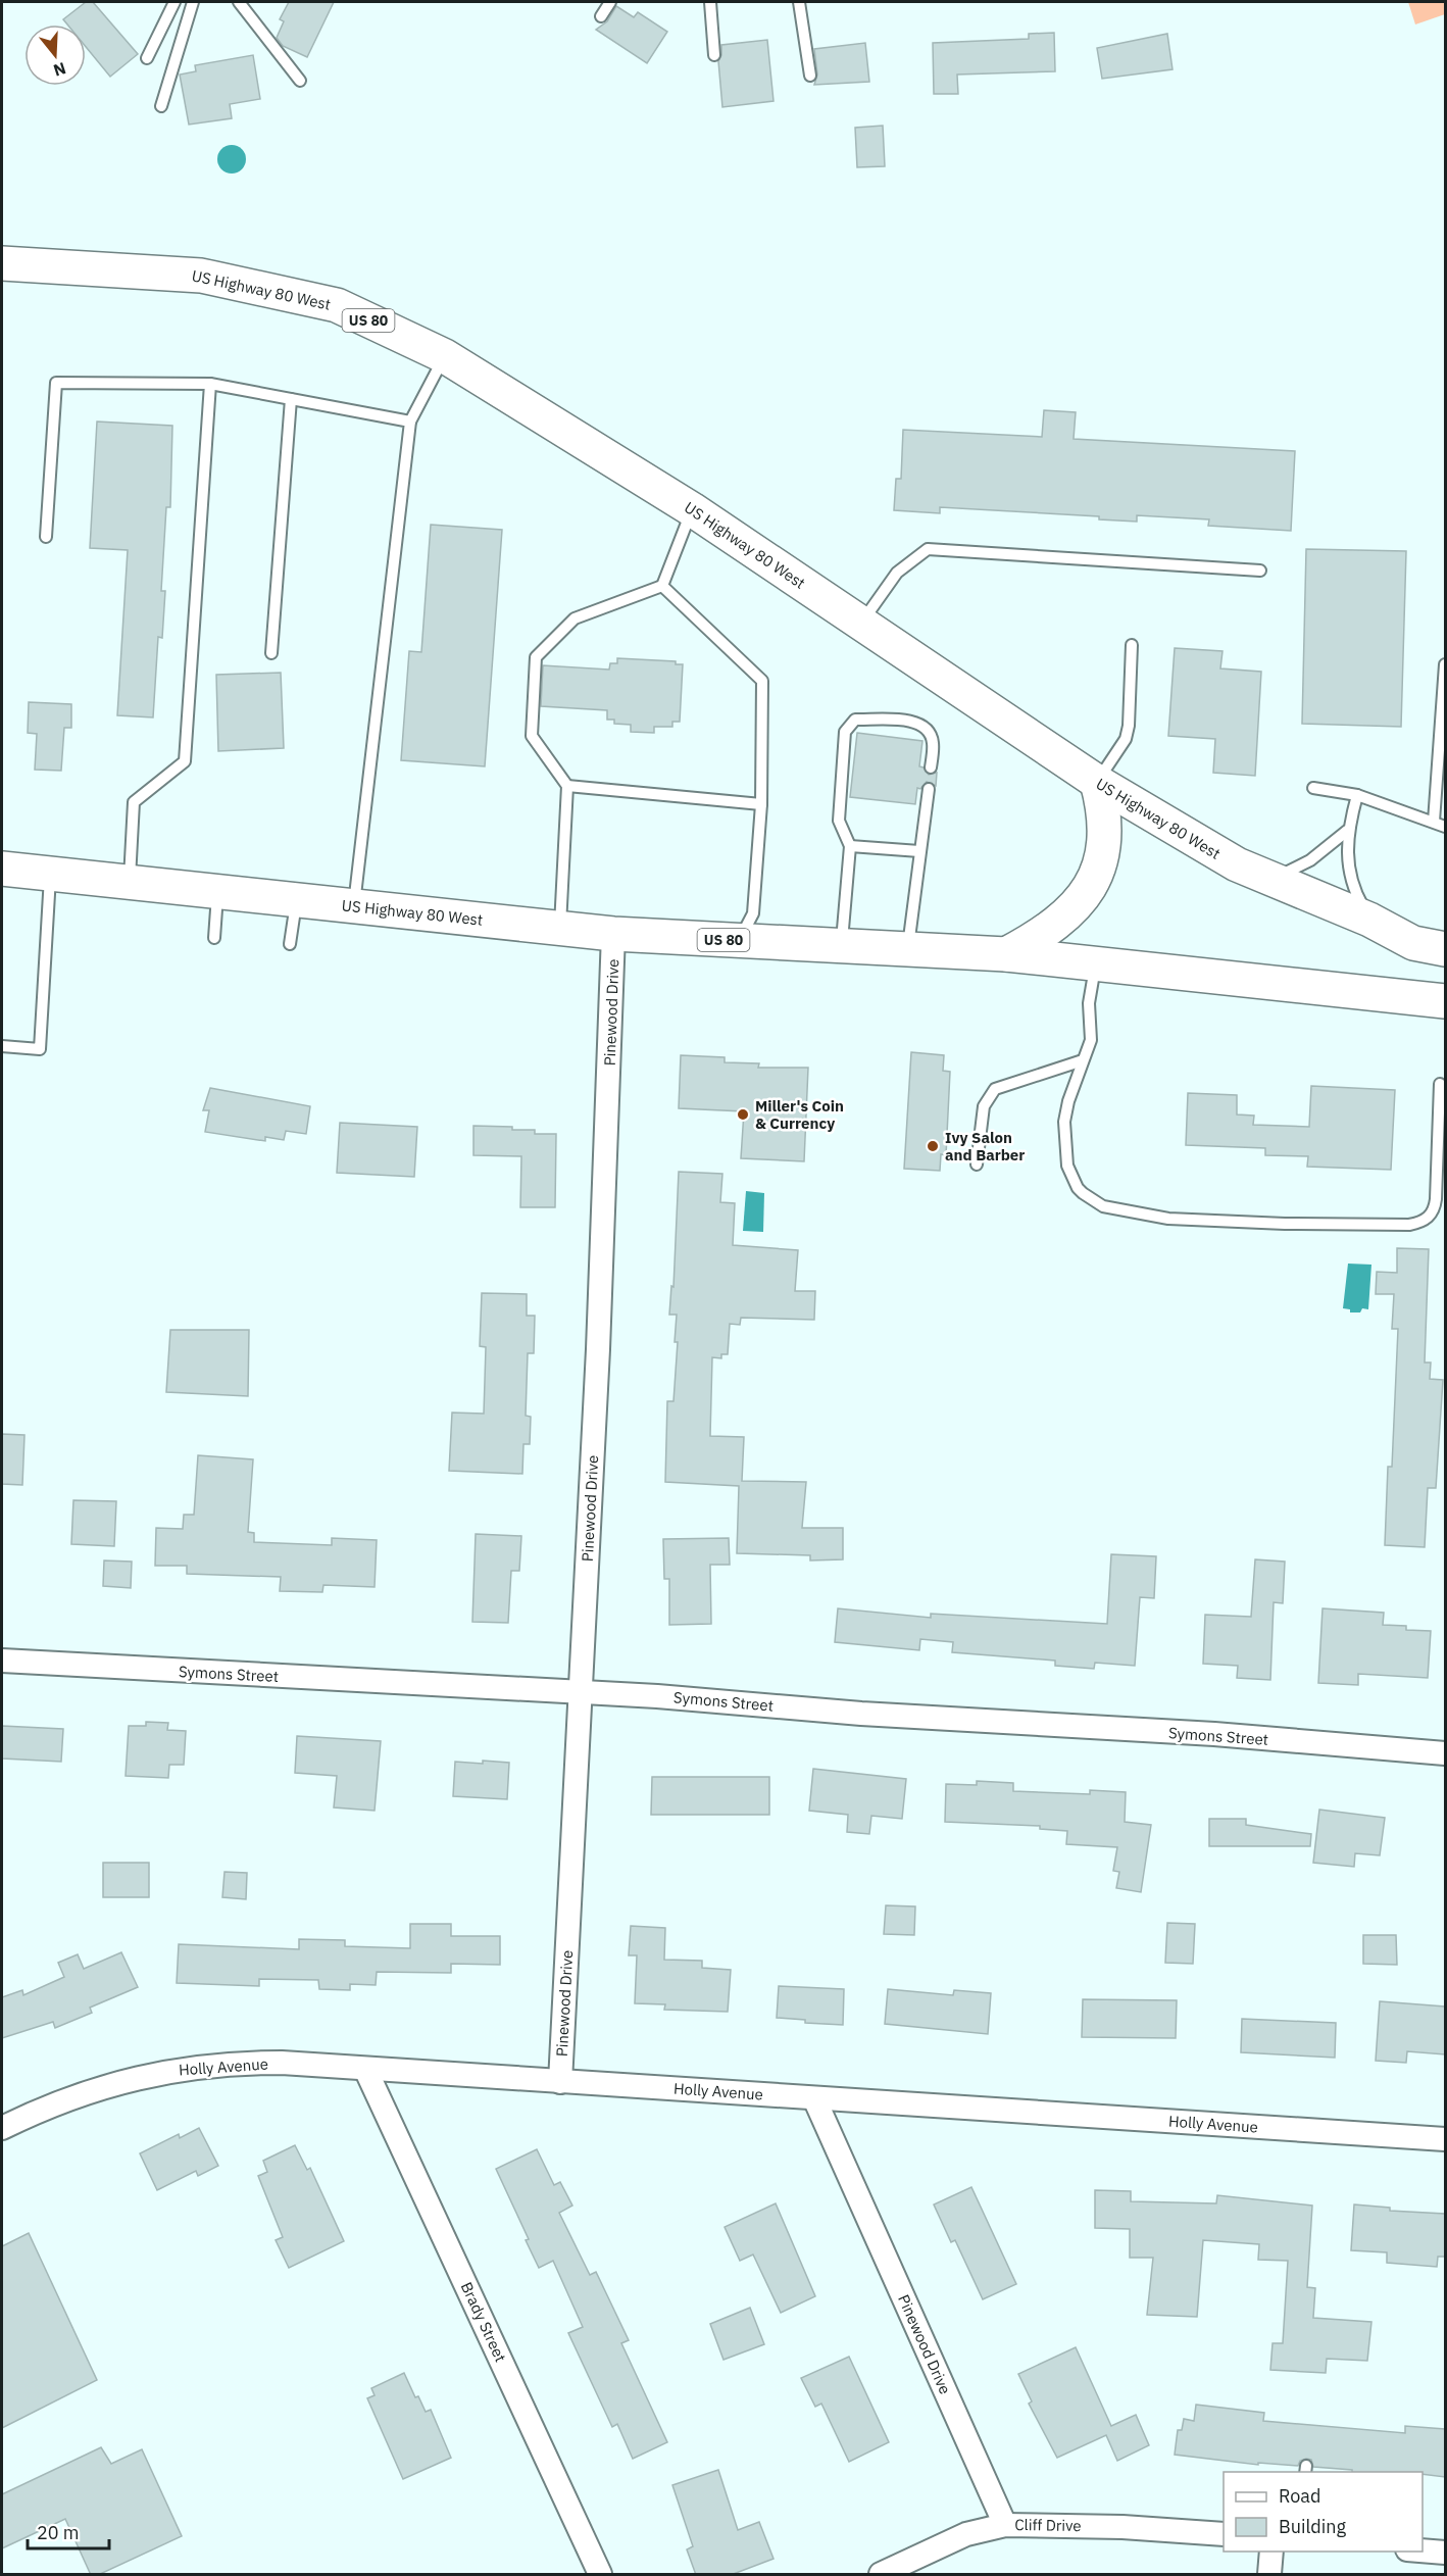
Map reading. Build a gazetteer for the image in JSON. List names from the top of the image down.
{
  "streets": {
    "main road": ["US Highway 80 West", "US 80"],
    "street": [
      "Pinewood Drive",
      "Symons Street",
      "Holly Avenue",
      "Brady Street",
      "Cliff Drive"
    ]
  },
  "crossings": [
    ["US Highway 80 West", "Pinewood Drive"],
    ["Pinewood Drive", "Symons Street"],
    ["Pinewood Drive", "Holly Avenue"],
    ["Pinewood Drive", "Cliff Drive"],
    ["Holly Avenue", "Brady Street"]
  ],
  "places": ["Miller's Coin & Currency", "Ivy Salon and Barber"],
  "legend": ["Road", "Building"],
  "scale_bar": "20 m",
  "north": "bottom"
}
